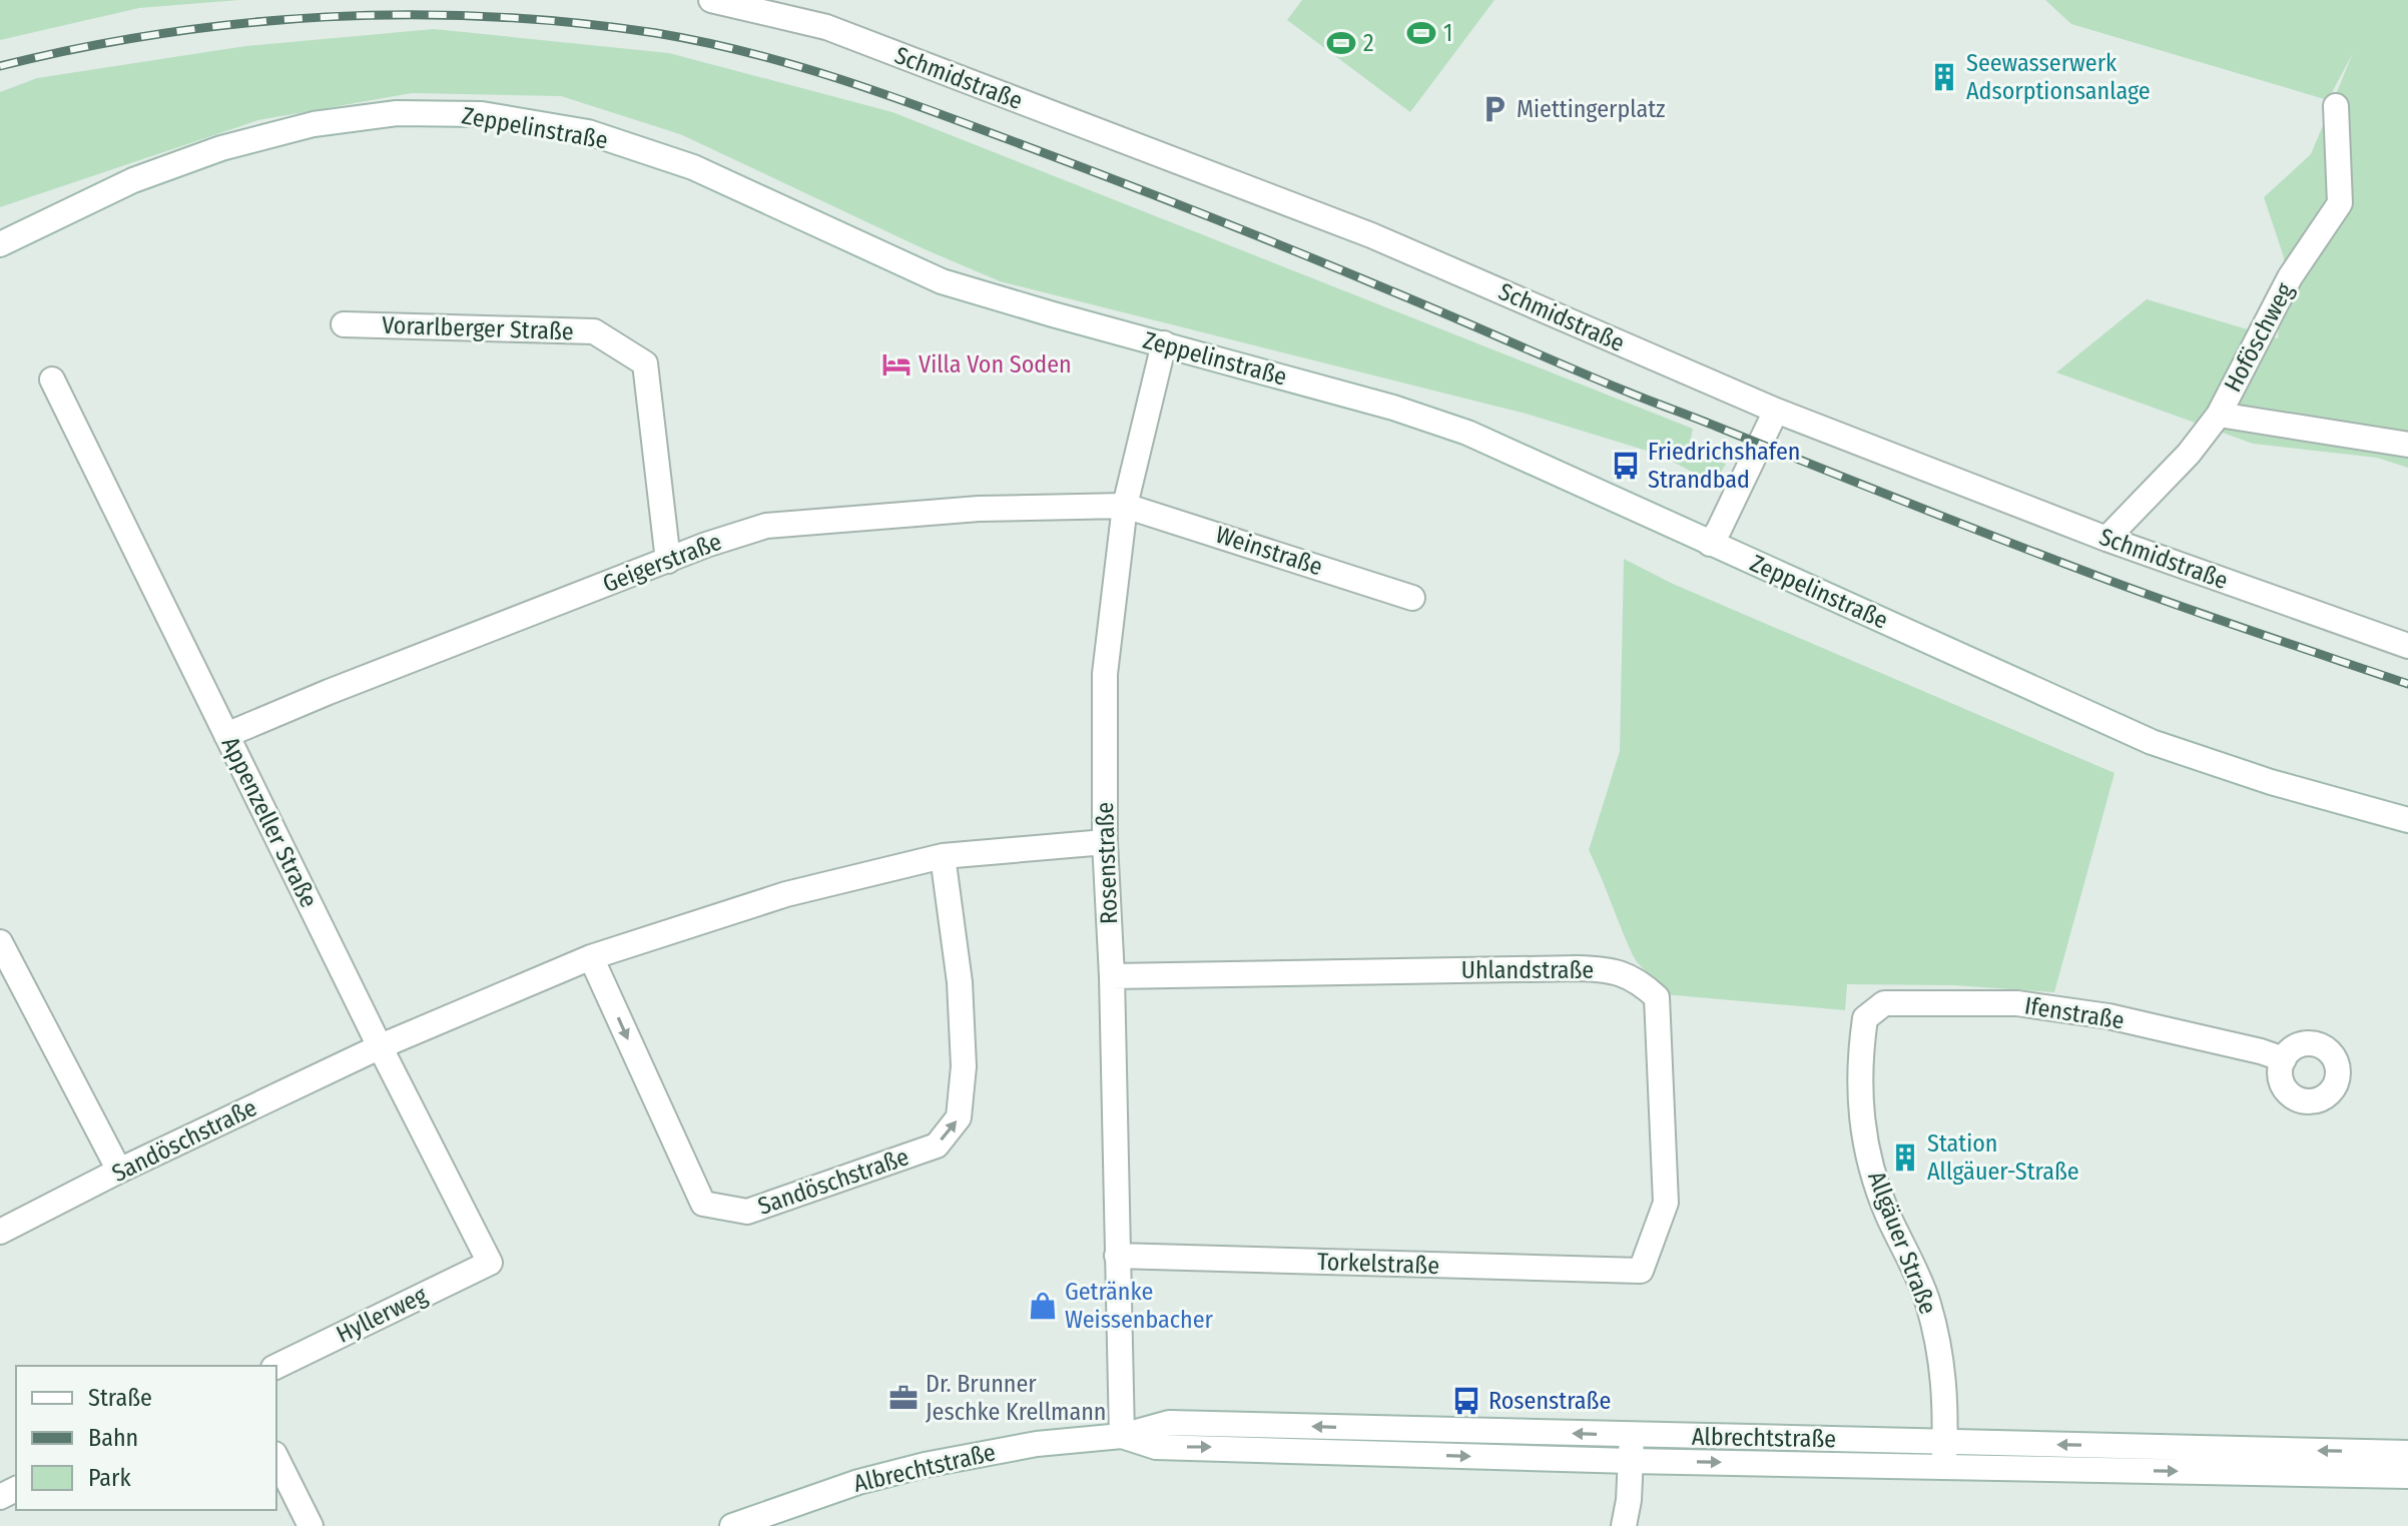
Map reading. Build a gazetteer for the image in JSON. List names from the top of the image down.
{
  "streets": {
    "street": [
      "Schmidstraße",
      "Zeppelinstraße",
      "Vorarlberger Straße",
      "Hoföschweg",
      "Weinstraße",
      "Geigerstraße",
      "Appenzeller Straße",
      "Rosenstraße",
      "Uhlandstraße",
      "Ifenstraße",
      "Sandöschstraße",
      "Allgäuer Straße",
      "Torkelstraße",
      "Hyllerweg",
      "Albrechtstraße"
    ]
  },
  "crossings": [
    ["Schmidstraße", "Hoföschweg"],
    ["Zeppelinstraße", "Rosenstraße"],
    ["Vorarlberger Straße", "Geigerstraße"],
    ["Weinstraße", "Geigerstraße"],
    ["Weinstraße", "Rosenstraße"],
    ["Geigerstraße", "Appenzeller Straße"],
    ["Geigerstraße", "Rosenstraße"],
    ["Appenzeller Straße", "Sandöschstraße"],
    ["Appenzeller Straße", "Hyllerweg"],
    ["Rosenstraße", "Uhlandstraße"],
    ["Rosenstraße", "Sandöschstraße"],
    ["Rosenstraße", "Torkelstraße"],
    ["Rosenstraße", "Albrechtstraße"],
    ["Uhlandstraße", "Torkelstraße"],
    ["Ifenstraße", "Allgäuer Straße"],
    ["Allgäuer Straße", "Albrechtstraße"]
  ],
  "places": {
    "sports": ["1", "2"],
    "building": ["Seewasserwerk Adsorptionsanlage", "Station Allgäuer-Straße"],
    "parking": ["Miettingerplatz"],
    "hotel": ["Villa Von Soden"],
    "bus stop": ["Friedrichshafen Strandbad", "Rosenstraße"],
    "shop": ["Getränke Weissenbacher"],
    "office": ["Dr. Brunner Jeschke Krellmann"]
  },
  "legend": ["Straße", "Bahn", "Park"]
}
